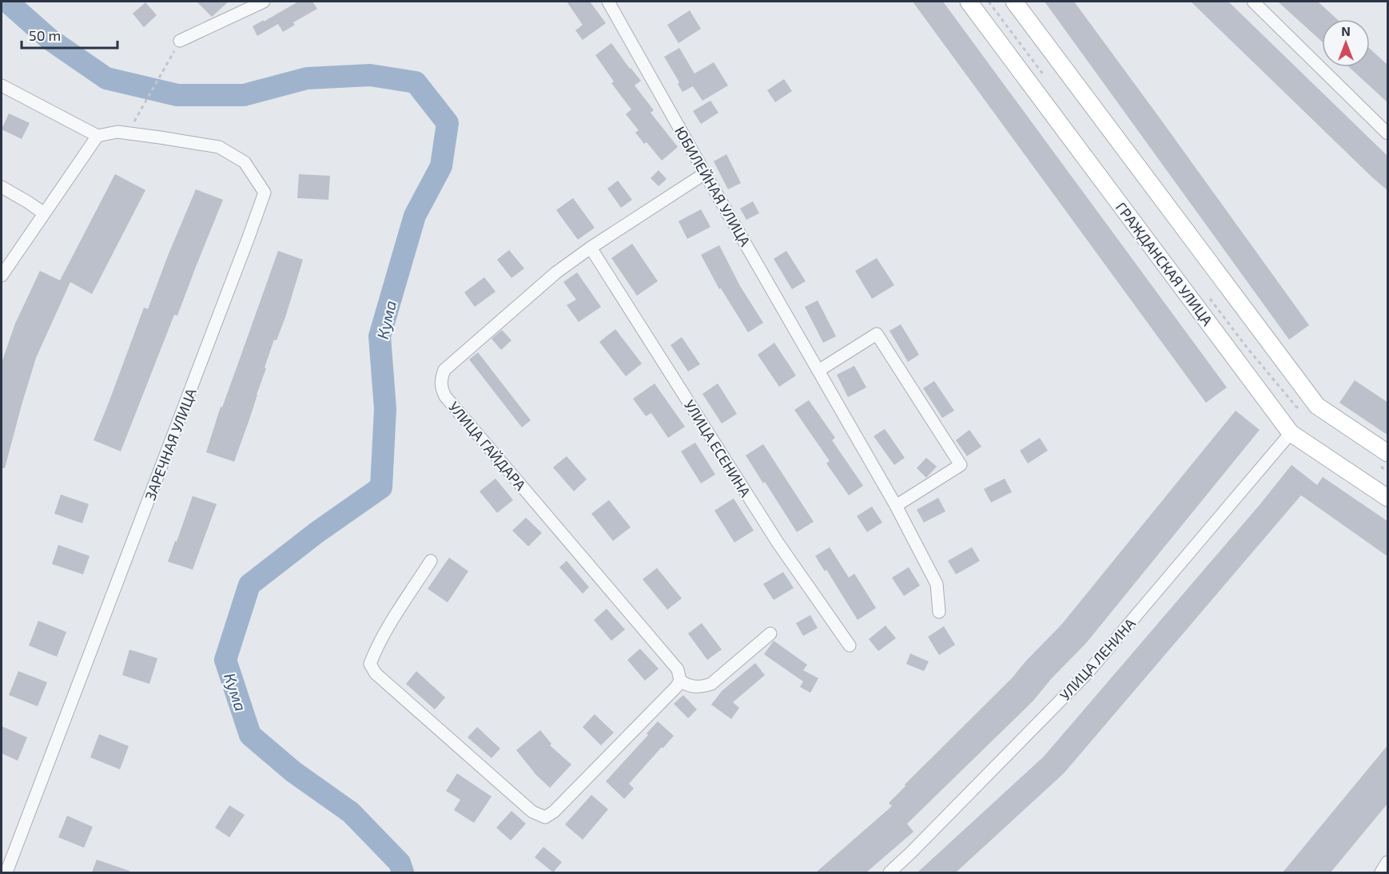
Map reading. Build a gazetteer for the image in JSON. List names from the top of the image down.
{
  "streets": {
    "street": [
      "ЮБИЛЕЙНАЯ УЛИЦА",
      "ГРАЖДАНСКАЯ УЛИЦА",
      "ЗАРЕЧНАЯ УЛИЦА",
      "УЛИЦА ГАЙДАРА",
      "УЛИЦА ЕСЕНИНА",
      "УЛИЦА ЛЕНИНА"
    ]
  },
  "crossings": [
    ["ЮБИЛЕЙНАЯ УЛИЦА", "УЛИЦА ГАЙДАРА"],
    ["ГРАЖДАНСКАЯ УЛИЦА", "УЛИЦА ЛЕНИНА"],
    ["УЛИЦА ГАЙДАРА", "УЛИЦА ЕСЕНИНА"]
  ],
  "water": ["Кума"],
  "scale_bar": "50 m",
  "north": "top"
}
